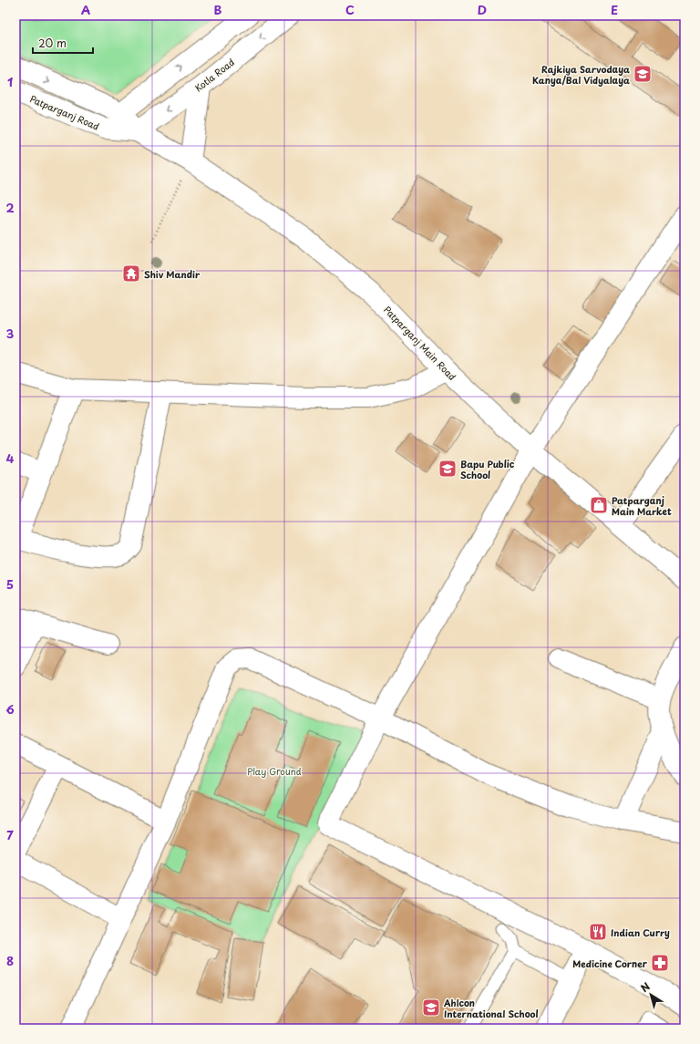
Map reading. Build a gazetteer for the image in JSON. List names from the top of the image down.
{
  "streets": {
    "street": ["Kotla Road", "Patparganj Road", "Patparganj Main Road"]
  },
  "crossings": [
    ["Kotla Road", "Patparganj Road"],
    ["Kotla Road", "Patparganj Main Road"],
    ["Patparganj Road", "Patparganj Main Road"]
  ],
  "parks": ["Play Ground"],
  "places": {
    "school or university": ["Rajkiya Sarvodaya Kanya/Bal Vidyalaya", "Bapu Public School", "Ahlcon International School"],
    "temple": ["Shiv Mandir"],
    "shop": ["Patparganj Main Market"],
    "restaurant": ["Indian Curry"],
    "pharmacy": ["Medicine Corner"]
  },
  "scale_bar": "20 m",
  "north": "top left",
  "grid": {
    "columns": [
      "A",
      "B",
      "C",
      "D",
      "E"
    ],
    "rows": [
      "1",
      "2",
      "3",
      "4",
      "5",
      "6",
      "7",
      "8"
    ]
  }
}
